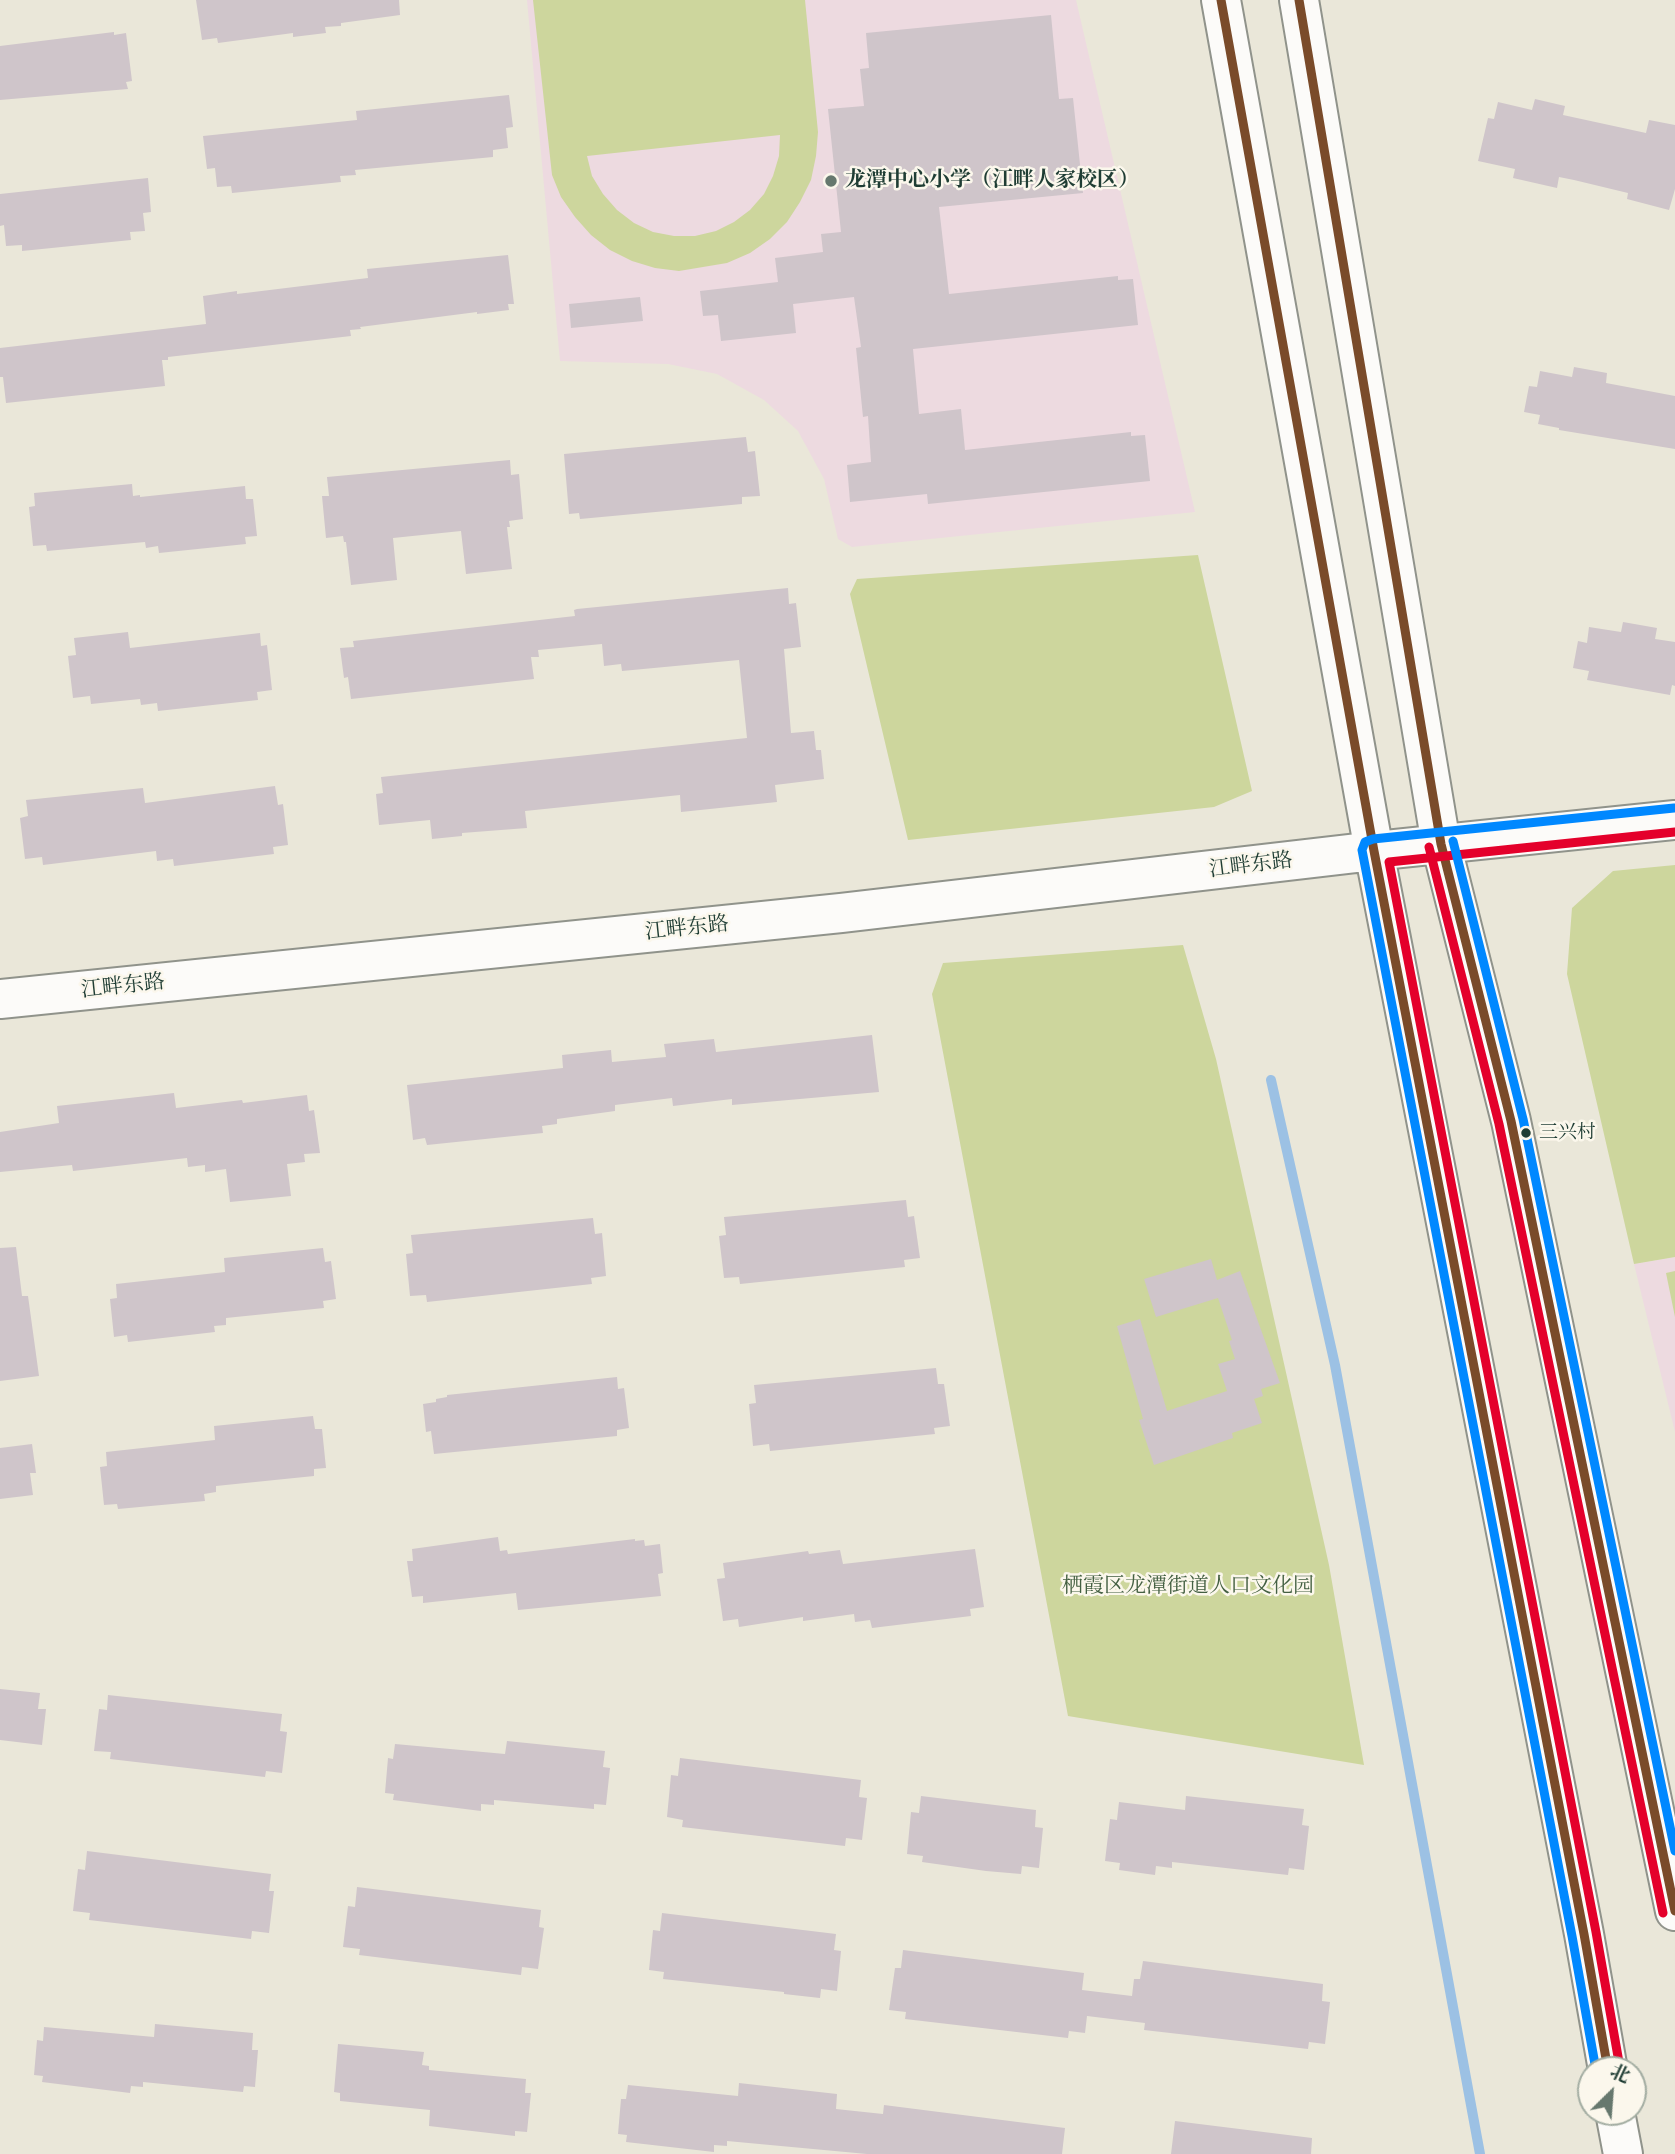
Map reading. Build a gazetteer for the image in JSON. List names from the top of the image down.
{
  "streets": {
    "street": ["江畔东路"]
  },
  "parks": ["栖霞区龙潭街道人口文化园"],
  "places": ["龙潭中心小学（江畔人家校区）", "三兴村"],
  "north": "top right"
}
